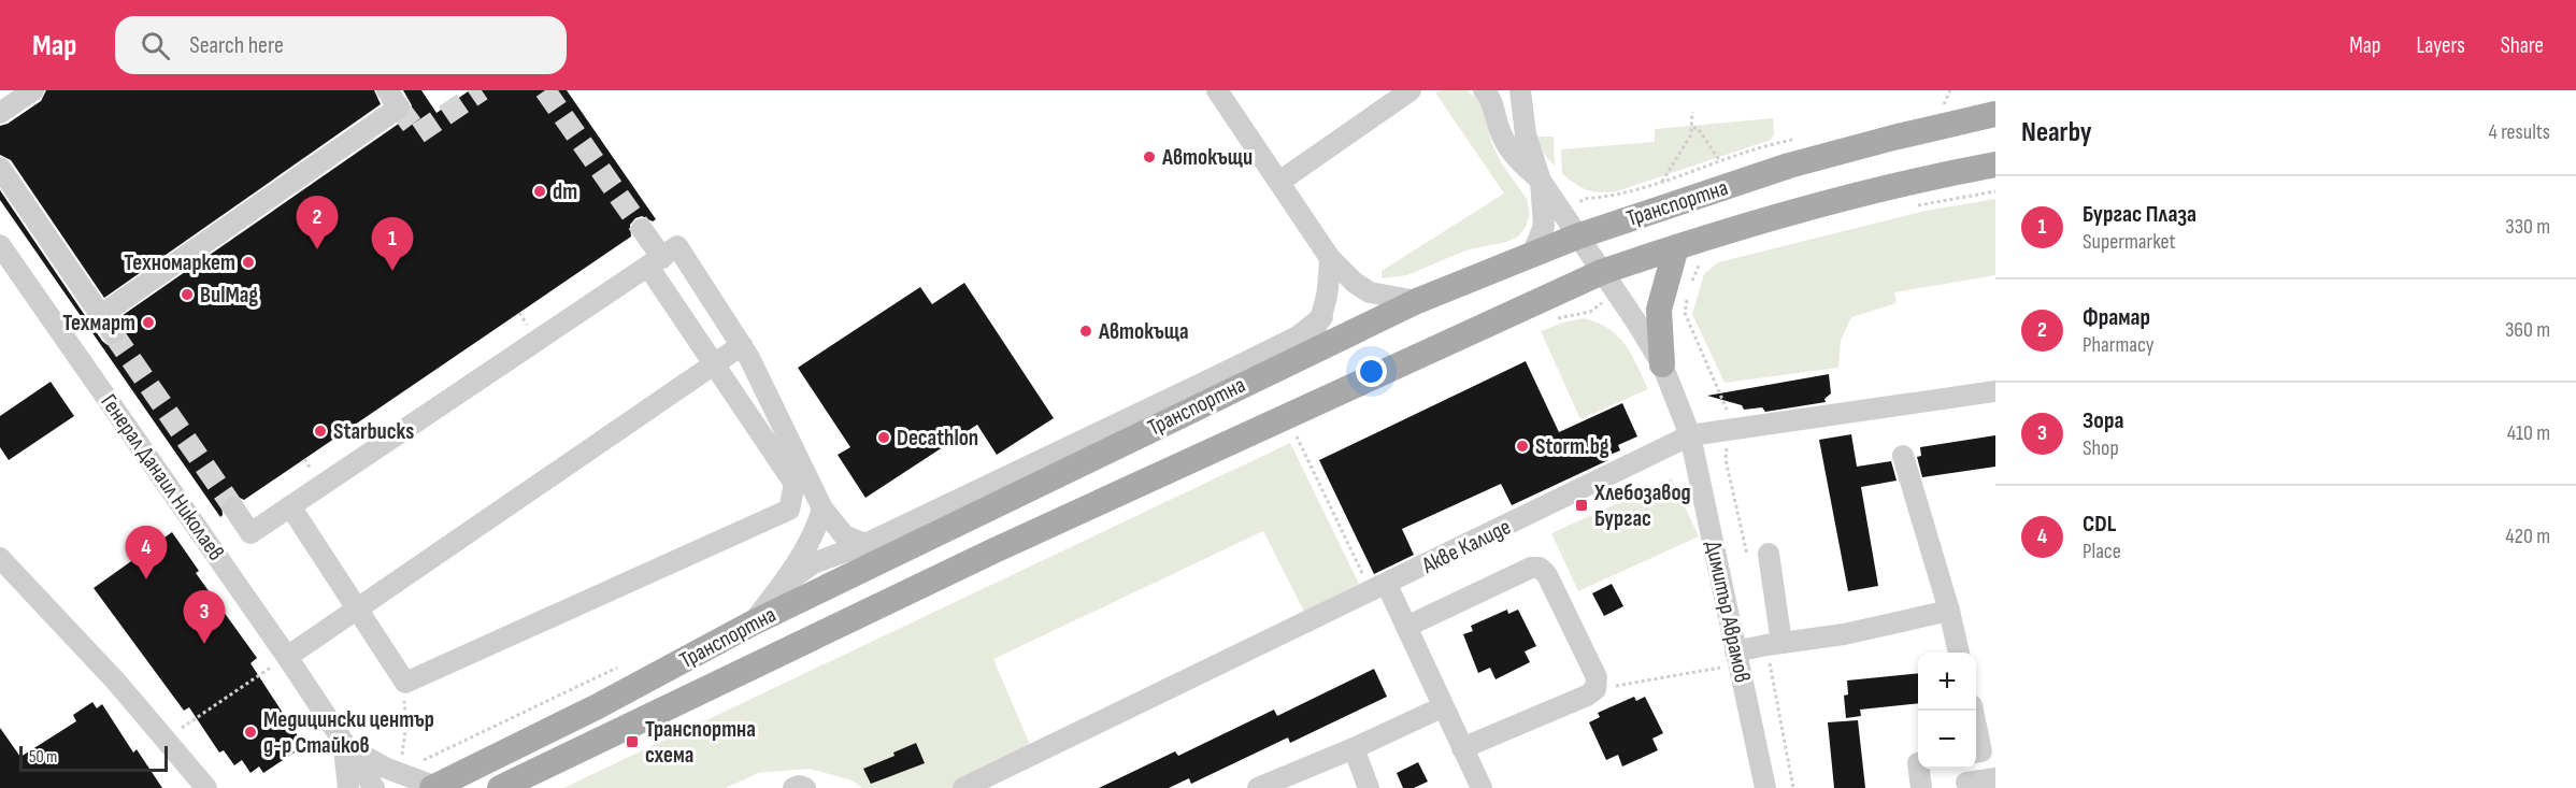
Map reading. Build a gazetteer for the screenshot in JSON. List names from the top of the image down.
{
  "streets": {
    "main road": ["Транспортна"],
    "street": ["Генерал Данаил Николаев", "Акве Калиде", "Димитър Аврамов"]
  },
  "crossings": [
    ["Транспортна", "Димитър Аврамов"],
    ["Акве Калиде", "Димитър Аврамов"]
  ],
  "places": {
    "other": [
      "Автокъщи",
      "dm",
      "Техномаркет",
      "BulMag",
      "Техмарт",
      "Автокъща",
      "Starbucks",
      "Decathlon",
      "Storm.bg",
      "Медицински център д-р Стайков"
    ],
    "transit": ["Хлебозавод Бургас", "Транспортна схема"]
  },
  "scale_bar": "50 m",
  "page": {
    "header": "Map",
    "search": "Search here",
    "nav": ["Map", "Layers", "Share"],
    "heading": ["Nearby", "4 results"],
    "list": [
      {
        "mark": "1",
        "name": "Бургас Плаза",
        "note": "Supermarket",
        "value": "330 m"
      },
      {
        "mark": "2",
        "name": "Фрамар",
        "note": "Pharmacy",
        "value": "360 m"
      },
      {
        "mark": "3",
        "name": "Зора",
        "note": "Shop",
        "value": "410 m"
      },
      {
        "mark": "4",
        "name": "CDL",
        "note": "Place",
        "value": "420 m"
      }
    ],
    "pins": [
      "2",
      "1",
      "4",
      "3"
    ],
    "map_buttons": ["+", "−"],
    "scale": "50 m"
  }
}
